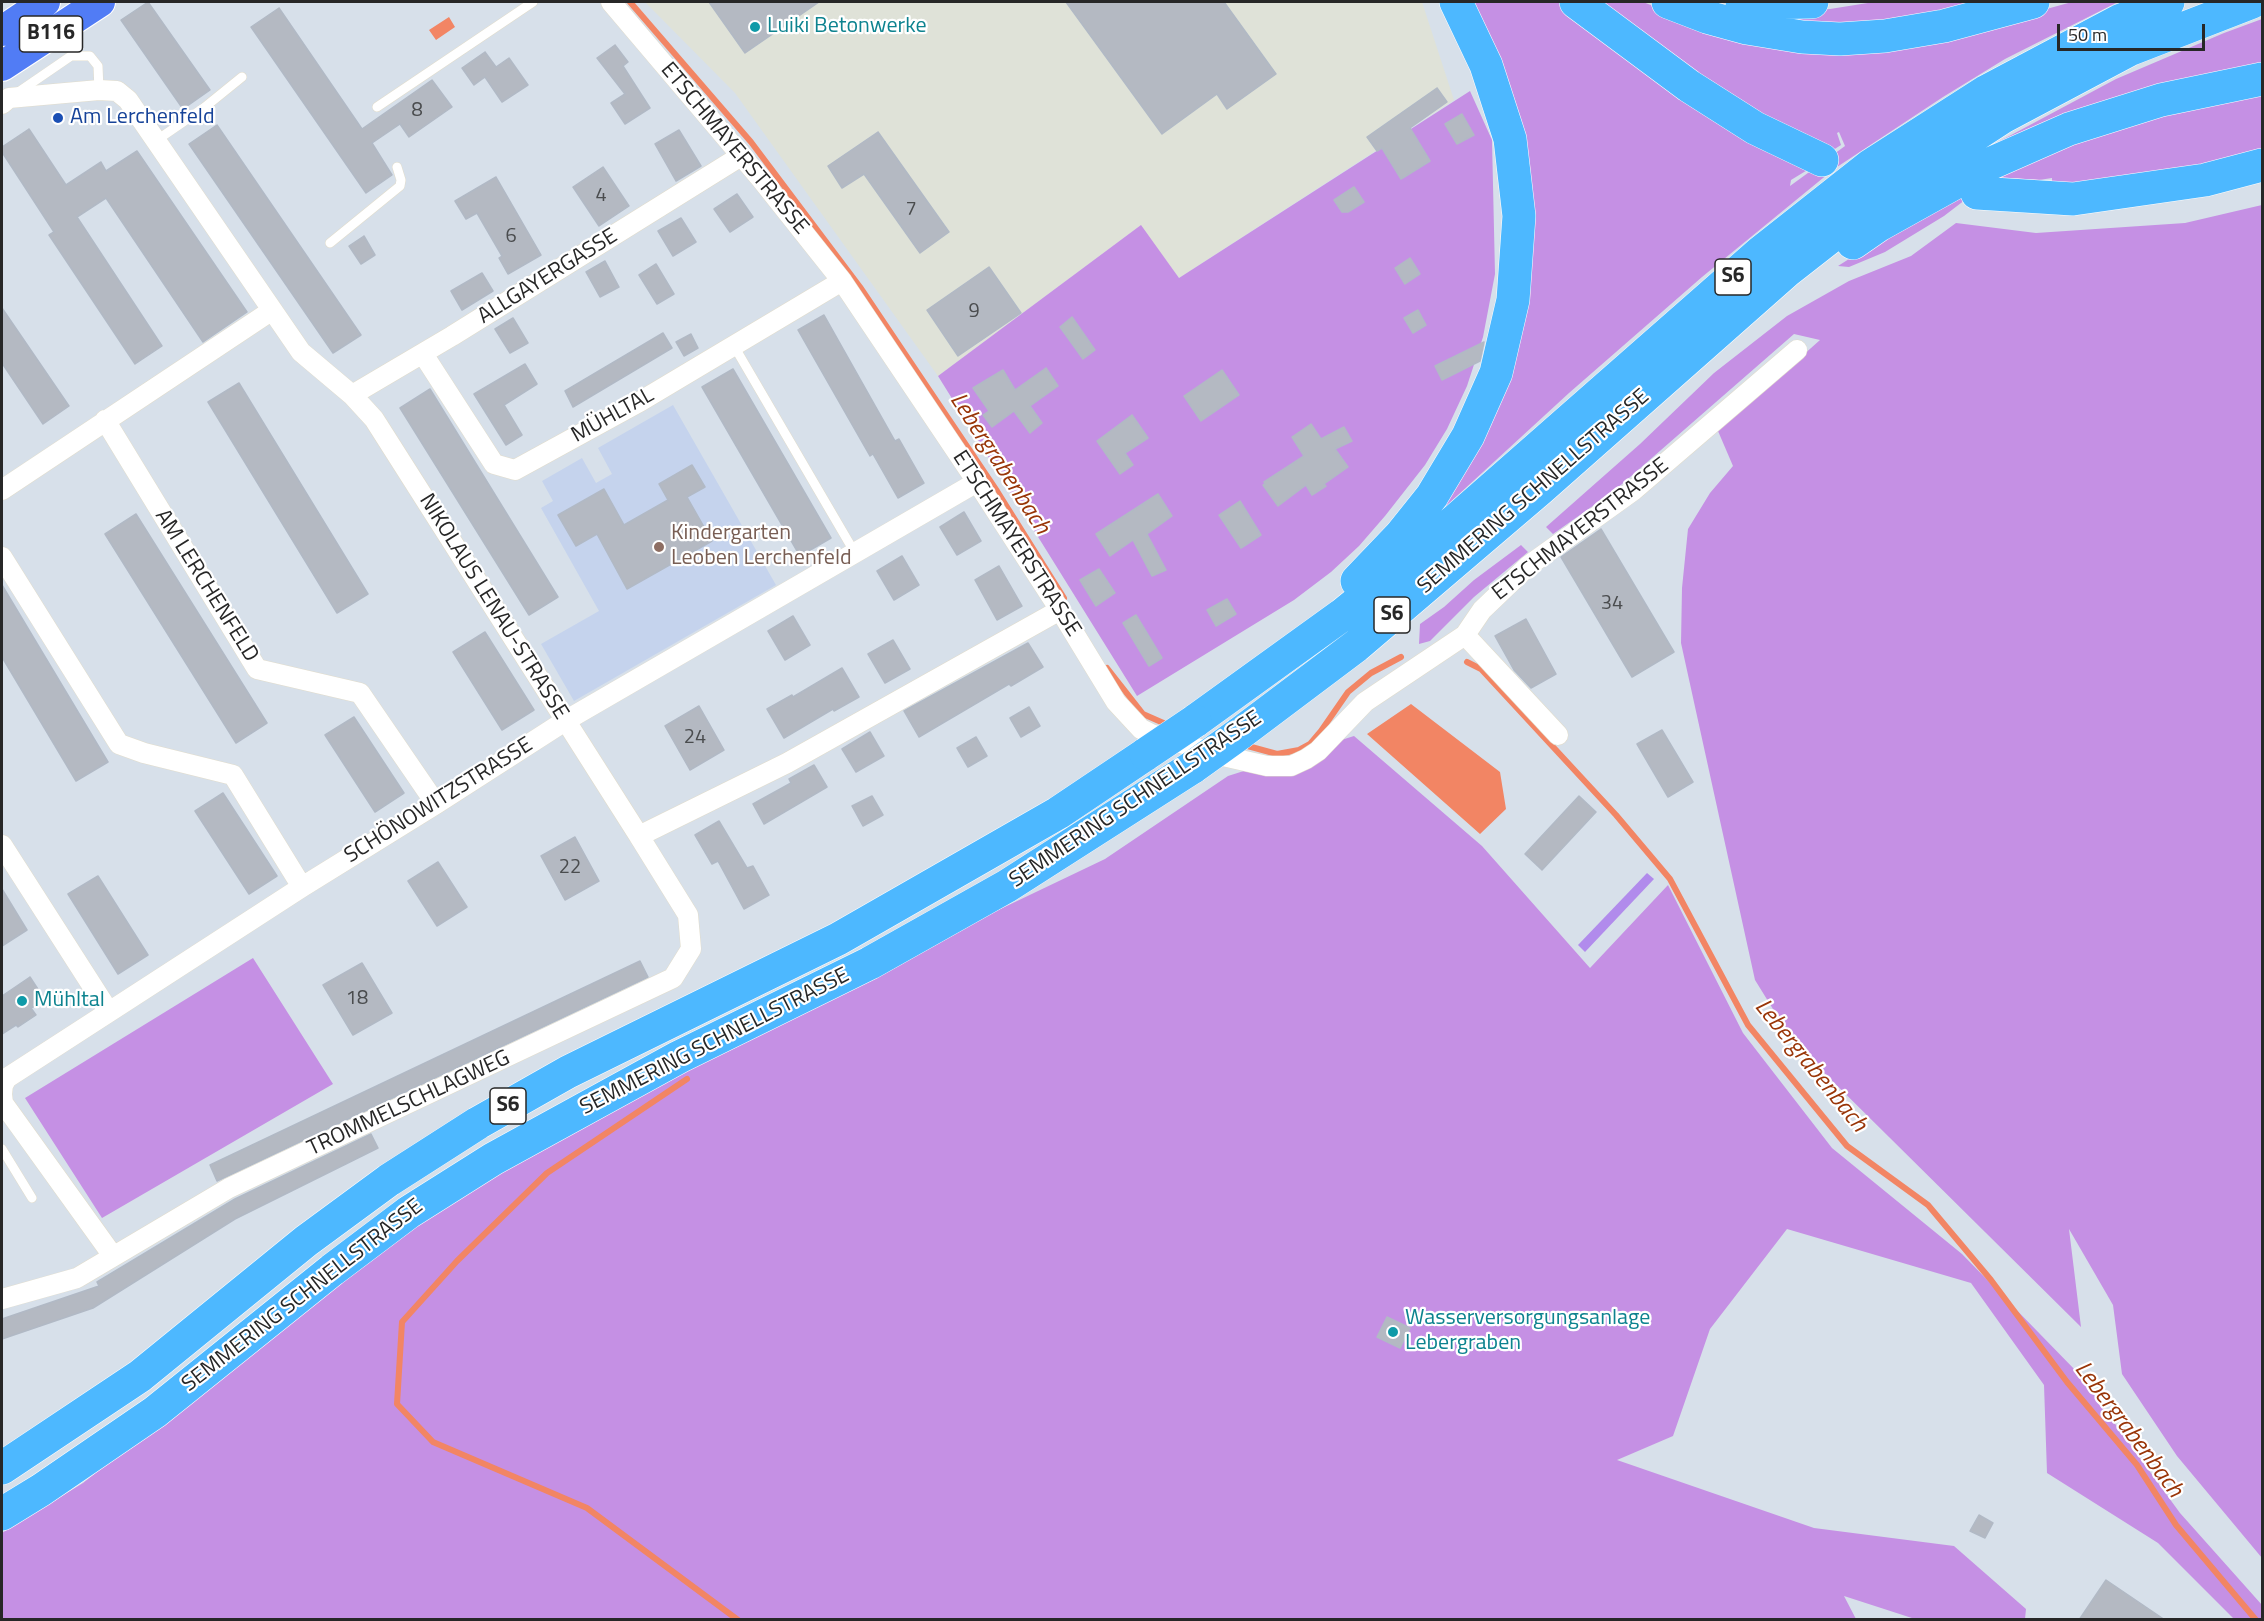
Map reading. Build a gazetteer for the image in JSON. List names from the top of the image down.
{
  "streets": {
    "highway": ["S6", "SEMMERING SCHNELLSTRASSE"],
    "main road": ["B116"],
    "street": [
      "ETSCHMAYERSTRASSE",
      "ALLGAYERGASSE",
      "MÜHLTAL",
      "AM LERCHENFELD",
      "NIKOLAUS LENAU-STRASSE",
      "SCHÖNOWITZSTRASSE",
      "TROMMELSCHLAGWEG"
    ]
  },
  "crossings": [
    ["ETSCHMAYERSTRASSE", "ALLGAYERGASSE"],
    ["ETSCHMAYERSTRASSE", "MÜHLTAL"],
    ["ETSCHMAYERSTRASSE", "SCHÖNOWITZSTRASSE"],
    ["ALLGAYERGASSE", "MÜHLTAL"],
    ["ALLGAYERGASSE", "NIKOLAUS LENAU-STRASSE"],
    ["AM LERCHENFELD", "SCHÖNOWITZSTRASSE"],
    ["NIKOLAUS LENAU-STRASSE", "SCHÖNOWITZSTRASSE"],
    ["NIKOLAUS LENAU-STRASSE", "TROMMELSCHLAGWEG"]
  ],
  "water": ["Lebergrabenbach"],
  "places": [
    "Luiki Betonwerke",
    "Am Lerchenfeld",
    "Kindergarten Leoben Lerchenfeld",
    "Mühltal",
    "Wasserversorgungsanlage Lebergraben"
  ],
  "house_numbers": [
    "8",
    "4",
    "7",
    "6",
    "9",
    "34",
    "24",
    "22",
    "18"
  ],
  "scale_bar": "50 m"
}
